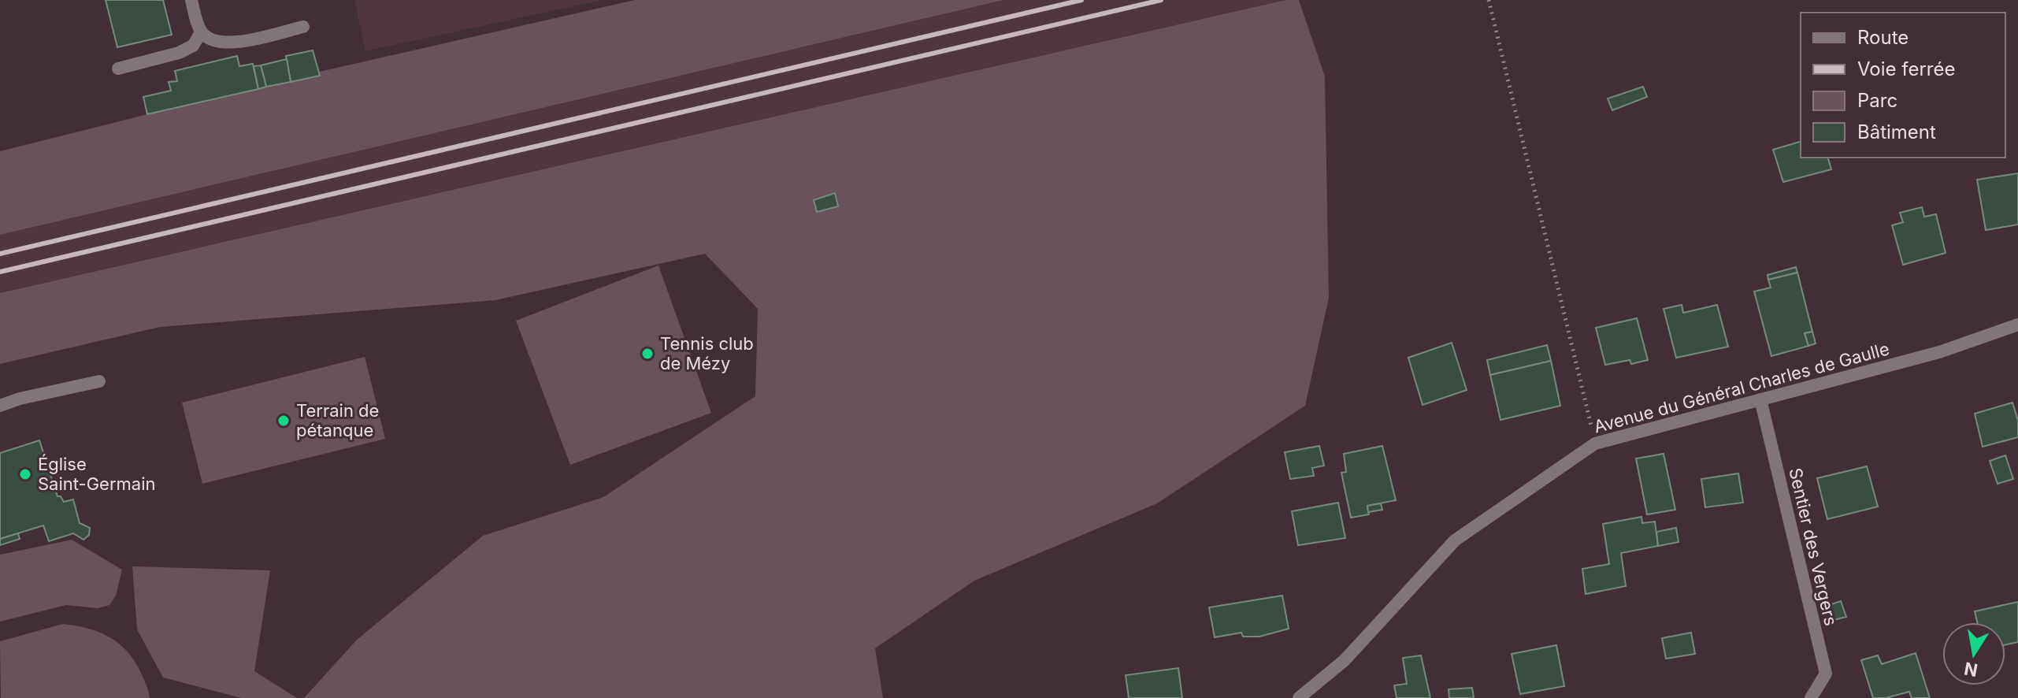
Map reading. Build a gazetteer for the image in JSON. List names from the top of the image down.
{
  "streets": {
    "street": ["Avenue du Général Charles de Gaulle", "Sentier des Vergers"]
  },
  "crossings": [
    ["Avenue du Général Charles de Gaulle", "Sentier des Vergers"]
  ],
  "places": ["Tennis club de Mézy", "Terrain de pétanque", "Église Saint-Germain"],
  "legend": [
    "Route",
    "Voie ferrée",
    "Parc",
    "Bâtiment"
  ],
  "north": "bottom"
}
